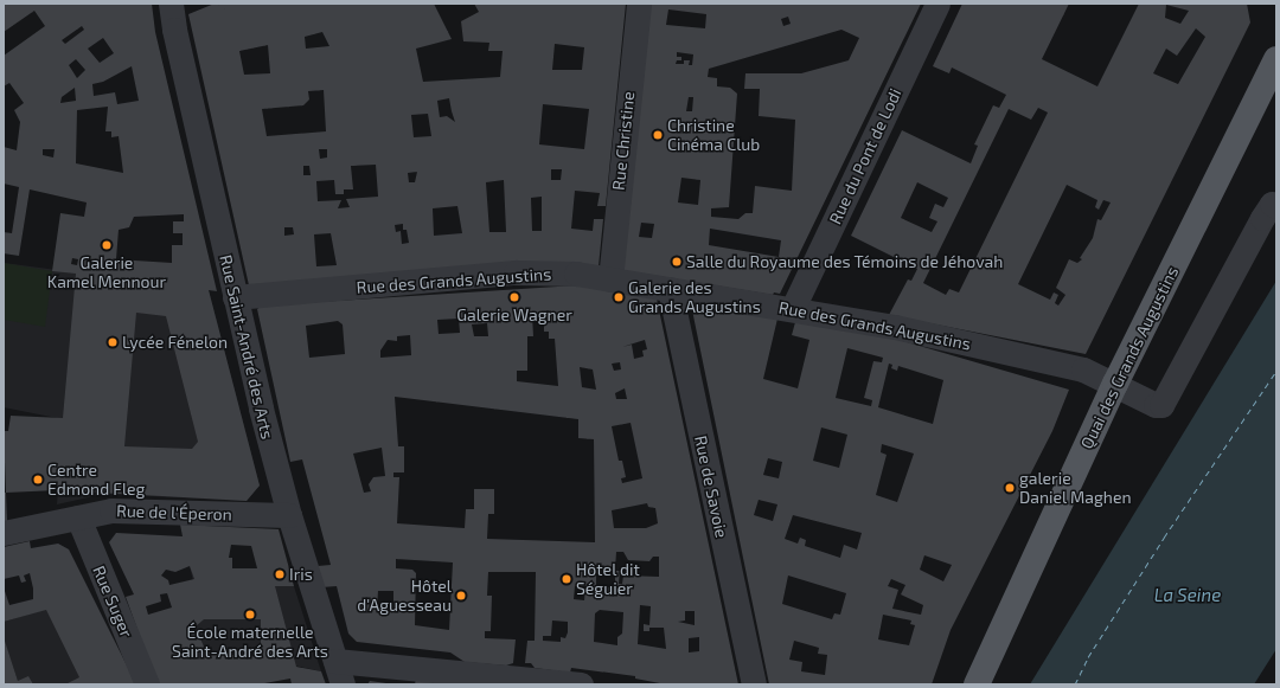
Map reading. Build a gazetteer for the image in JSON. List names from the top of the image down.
{
  "streets": {
    "main road": ["Quai des Grands Augustins"],
    "street": [
      "Rue Christine",
      "Rue du Pont de Lodi",
      "Rue des Grands Augustins",
      "Rue Saint-André des Arts",
      "Rue de Savoie",
      "Rue de l'Éperon",
      "Rue Suger"
    ]
  },
  "crossings": [
    ["Rue Christine", "Rue des Grands Augustins"],
    ["Rue du Pont de Lodi", "Rue des Grands Augustins"],
    ["Rue des Grands Augustins", "Rue Saint-André des Arts"],
    ["Rue des Grands Augustins", "Quai des Grands Augustins"],
    ["Rue des Grands Augustins", "Rue de Savoie"],
    ["Rue Saint-André des Arts", "Rue de l'Éperon"],
    ["Rue de l'Éperon", "Rue Suger"]
  ],
  "water": ["La Seine"],
  "places": [
    "Christine Cinéma Club",
    "Galerie Kamel Mennour",
    "Salle du Royaume des Témoins de Jéhovah",
    "Galerie Wagner",
    "Galerie des Grands Augustins",
    "Lycée Fénelon",
    "Centre Edmond Fleg",
    "galerie Daniel Maghen",
    "Iris",
    "Hôtel dit Séguier",
    "Hôtel d'Aguesseau",
    "École maternelle Saint-André des Arts"
  ]
}
